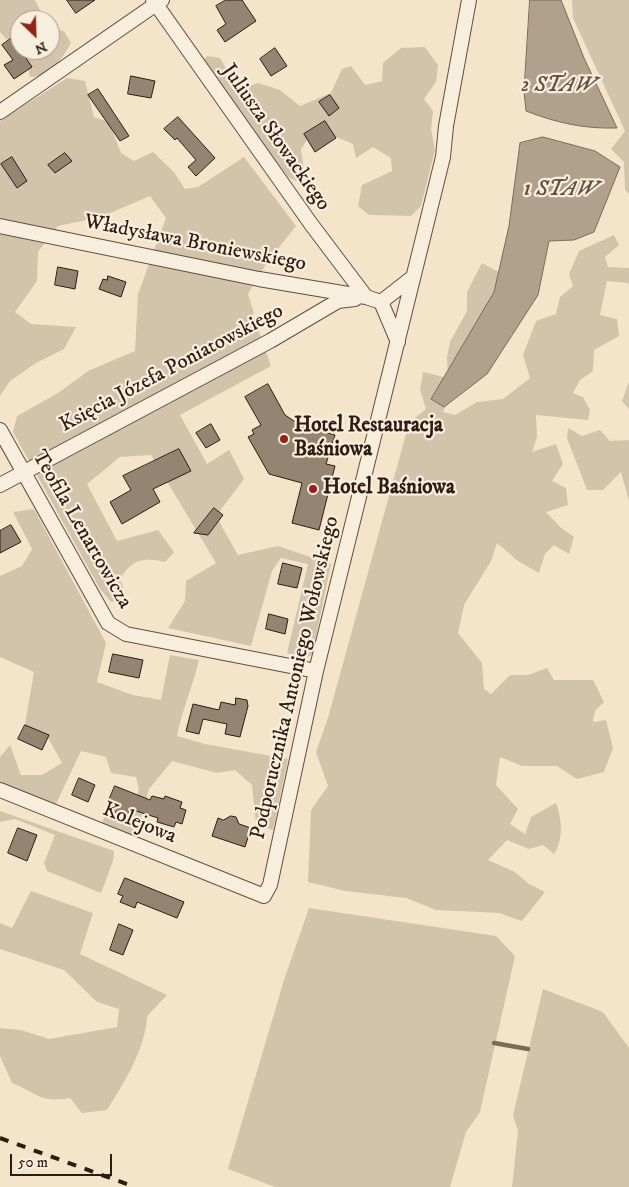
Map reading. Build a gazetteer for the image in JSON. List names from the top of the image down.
{
  "streets": {
    "street": [
      "Juliusza Słowackiego",
      "Władysława Broniewskiego",
      "Księcia Józefa Poniatowskiego",
      "Teofila Lenartowicza",
      "Podporucznika Antoniego Wołowskiego",
      "Kolejowa"
    ]
  },
  "crossings": [
    ["Juliusza Słowackiego", "Władysława Broniewskiego"],
    ["Juliusza Słowackiego", "Księcia Józefa Poniatowskiego"],
    ["Władysława Broniewskiego", "Księcia Józefa Poniatowskiego"],
    ["Księcia Józefa Poniatowskiego", "Teofila Lenartowicza"],
    ["Teofila Lenartowicza", "Podporucznika Antoniego Wołowskiego"],
    ["Podporucznika Antoniego Wołowskiego", "Kolejowa"]
  ],
  "water": ["2 STAW", "1 STAW"],
  "places": ["Hotel Restauracja Baśniowa", "Hotel Baśniowa"],
  "scale_bar": "50 m",
  "north": "bottom right"
}
